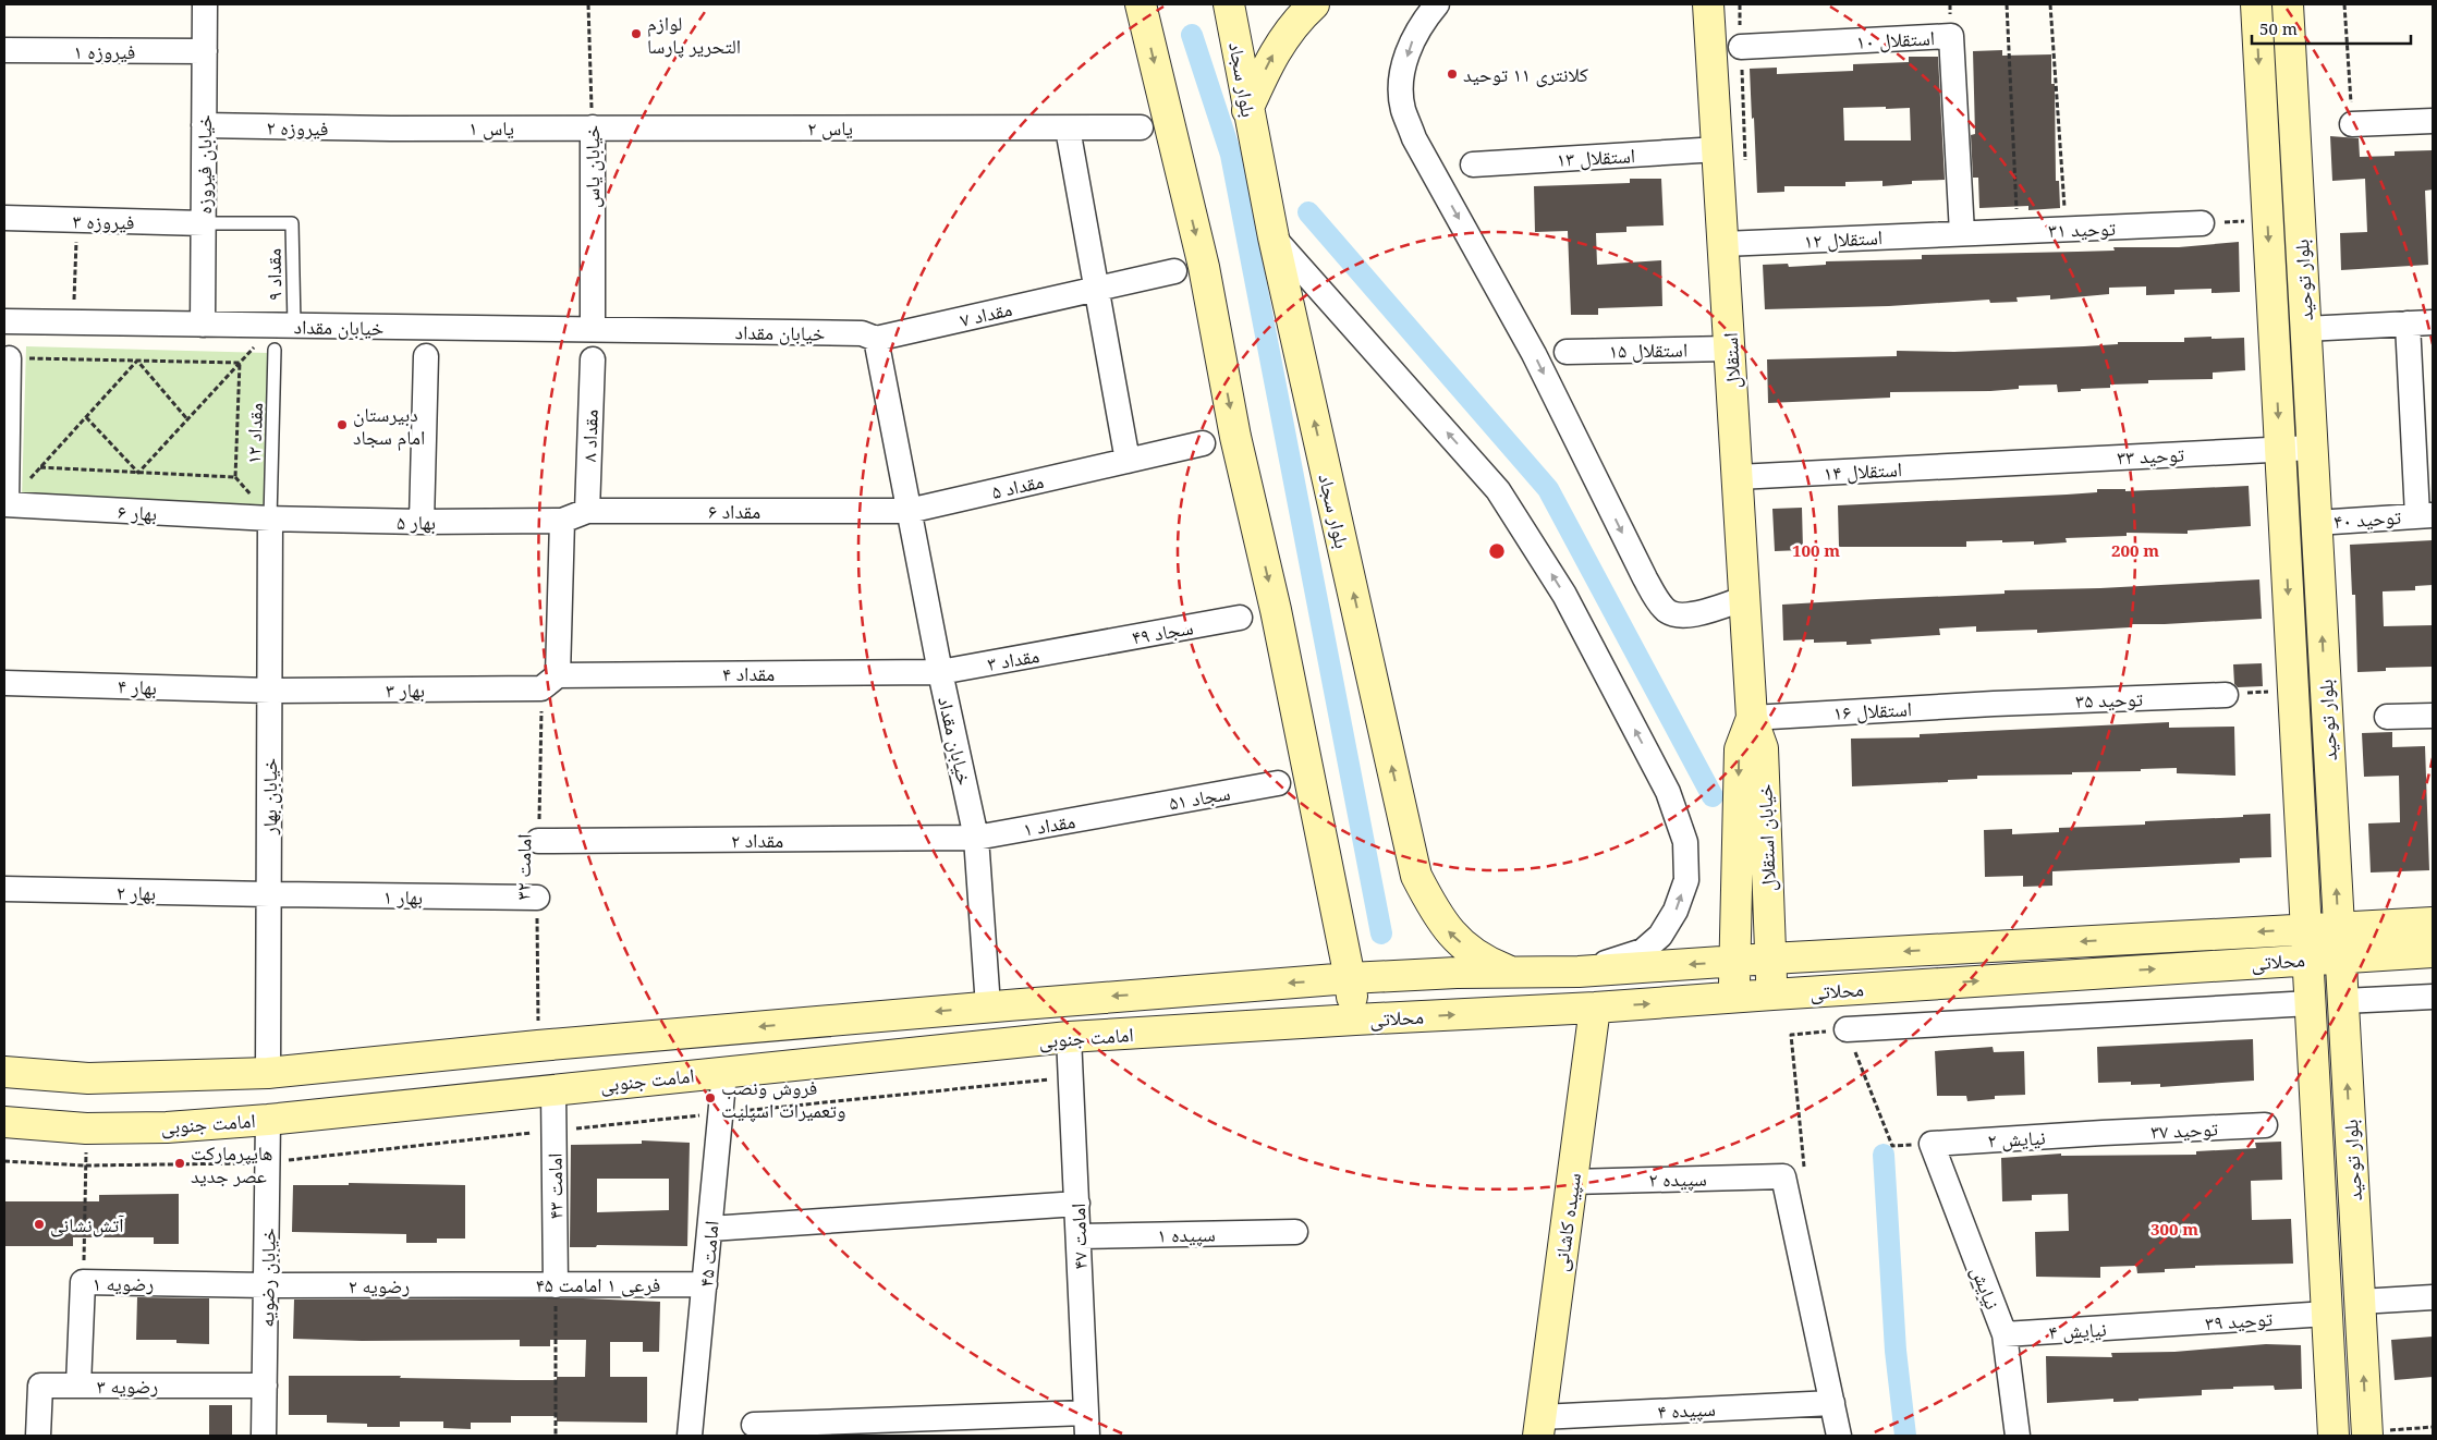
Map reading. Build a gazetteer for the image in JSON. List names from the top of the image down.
{
  "streets": {
    "street": [
      "استقلال ۱۰",
      "فیروزه ۱",
      "بلوار سجاد",
      "فیروزه ۲",
      "یاس ۱",
      "یاس ۲",
      "استقلال ۱۳",
      "خیابان فیروزه",
      "خیابان یاس",
      "فیروزه ۳",
      "توحید ۳۱",
      "استقلال ۱۲",
      "بلوار توحید",
      "مقداد ۷",
      "خیابان مقداد",
      "استقلال ۱۵",
      "استقلال",
      "مقداد ۸",
      "توحید ۳۳",
      "استقلال ۱۴",
      "مقداد ۵",
      "مقداد ۶",
      "بهار ۶",
      "توحید ۴۰",
      "بهار ۵",
      "سجاد ۴۹",
      "مقداد ۳",
      "مقداد ۴",
      "بهار ۴",
      "بهار ۳",
      "توحید ۳۵",
      "استقلال ۱۶",
      "خیابان بهار",
      "سجاد ۵۱",
      "مقداد ۱",
      "خیابان استقلال",
      "مقداد ۲",
      "بهار ۲",
      "بهار ۱",
      "محلاتی",
      "امامت جنوبی",
      "توحید ۳۷",
      "نیایش ۲",
      "سپیده ۲",
      "امامت ۴۳",
      "سپیده کاشانی",
      "سپیده ۱",
      "امامت ۴۷",
      "امامت ۴۵",
      "خیابان رضویه",
      "رضویه ۱",
      "فرعی ۱ امامت ۴۵",
      "رضویه ۲",
      "نیایش",
      "توحید ۳۹",
      "نیایش ۴",
      "رضویه ۳",
      "سپیده ۴"
    ],
    "lane": ["مقداد ۹", "مقداد ۱۲"],
    "path": ["امامت ۳۲"]
  },
  "crossings": [
    ["استقلال ۱۰", "توحید ۳۱"],
    ["استقلال ۱۰", "استقلال ۱۲"],
    ["فیروزه ۱", "خیابان فیروزه"],
    ["بلوار سجاد", "محلاتی"],
    ["فیروزه ۲", "یاس ۱"],
    ["فیروزه ۲", "خیابان فیروزه"],
    ["یاس ۱", "یاس ۲"],
    ["یاس ۱", "خیابان یاس"],
    ["یاس ۲", "خیابان یاس"],
    ["استقلال ۱۳", "استقلال"],
    ["خیابان فیروزه", "فیروزه ۳"],
    ["خیابان فیروزه", "مقداد ۹"],
    ["خیابان فیروزه", "خیابان مقداد"],
    ["خیابان یاس", "خیابان مقداد"],
    ["فیروزه ۳", "مقداد ۹"],
    ["توحید ۳۱", "استقلال ۱۲"],
    ["استقلال ۱۲", "استقلال"],
    ["مقداد ۹", "خیابان مقداد"],
    ["بلوار توحید", "توحید ۳۳"],
    ["بلوار توحید", "توحید ۴۰"],
    ["بلوار توحید", "محلاتی"],
    ["بلوار توحید", "توحید ۳۹"],
    ["مقداد ۷", "خیابان مقداد"],
    ["خیابان مقداد", "مقداد ۵"],
    ["خیابان مقداد", "مقداد ۶"],
    ["خیابان مقداد", "مقداد ۳"],
    ["خیابان مقداد", "مقداد ۴"],
    ["خیابان مقداد", "مقداد ۱"],
    ["خیابان مقداد", "مقداد ۲"],
    ["استقلال ۱۵", "استقلال"],
    ["استقلال", "استقلال ۱۴"],
    ["استقلال", "استقلال ۱۶"],
    ["استقلال", "خیابان استقلال"],
    ["مقداد ۱۲", "بهار ۶"],
    ["مقداد ۱۲", "بهار ۵"],
    ["مقداد ۱۲", "خیابان بهار"],
    ["مقداد ۸", "مقداد ۶"],
    ["توحید ۳۳", "استقلال ۱۴"],
    ["مقداد ۵", "مقداد ۶"],
    ["مقداد ۶", "بهار ۵"],
    ["بهار ۶", "بهار ۵"],
    ["بهار ۶", "خیابان بهار"],
    ["بهار ۵", "خیابان بهار"],
    ["سجاد ۴۹", "مقداد ۳"],
    ["مقداد ۳", "مقداد ۴"],
    ["مقداد ۴", "بهار ۳"],
    ["مقداد ۴", "امامت ۳۲"],
    ["بهار ۴", "بهار ۳"],
    ["بهار ۴", "خیابان بهار"],
    ["بهار ۳", "خیابان بهار"],
    ["بهار ۳", "امامت ۳۲"],
    ["توحید ۳۵", "استقلال ۱۶"],
    ["استقلال ۱۶", "خیابان استقلال"],
    ["خیابان بهار", "بهار ۲"],
    ["خیابان بهار", "بهار ۱"],
    ["سجاد ۵۱", "مقداد ۱"],
    ["مقداد ۱", "مقداد ۲"],
    ["خیابان استقلال", "محلاتی"],
    ["مقداد ۲", "امامت ۳۲"],
    ["امامت ۳۲", "بهار ۱"],
    ["بهار ۲", "بهار ۱"],
    ["محلاتی", "امامت جنوبی"],
    ["محلاتی", "سپیده کاشانی"],
    ["امامت جنوبی", "امامت ۴۳"],
    ["امامت جنوبی", "امامت ۴۷"],
    ["امامت جنوبی", "امامت ۴۵"],
    ["امامت جنوبی", "خیابان رضویه"],
    ["توحید ۳۷", "نیایش ۲"],
    ["نیایش ۲", "نیایش"],
    ["سپیده ۲", "سپیده کاشانی"],
    ["امامت ۴۳", "فرعی ۱ امامت ۴۵"],
    ["سپیده کاشانی", "سپیده ۴"],
    ["سپیده ۱", "امامت ۴۷"],
    ["امامت ۴۵", "فرعی ۱ امامت ۴۵"],
    ["خیابان رضویه", "رضویه ۱"],
    ["خیابان رضویه", "رضویه ۲"],
    ["خیابان رضویه", "رضویه ۳"],
    ["رضویه ۱", "رضویه ۲"],
    ["رضویه ۱", "رضویه ۳"],
    ["فرعی ۱ امامت ۴۵", "رضویه ۲"],
    ["نیایش", "نیایش ۴"],
    ["توحید ۳۹", "نیایش ۴"]
  ],
  "places": [
    "لوازم التحریر پارسا",
    "کلانتری ۱۱ توحید",
    "دبیرستان امام سجاد",
    "فروش ونصب وتعمیرات اسپلیت",
    "هایپرمارکت عصر جدید",
    "آتش‌نشانی"
  ],
  "scale_bar": "50 m",
  "rings": ["100 m", "200 m", "300 m"]
}
